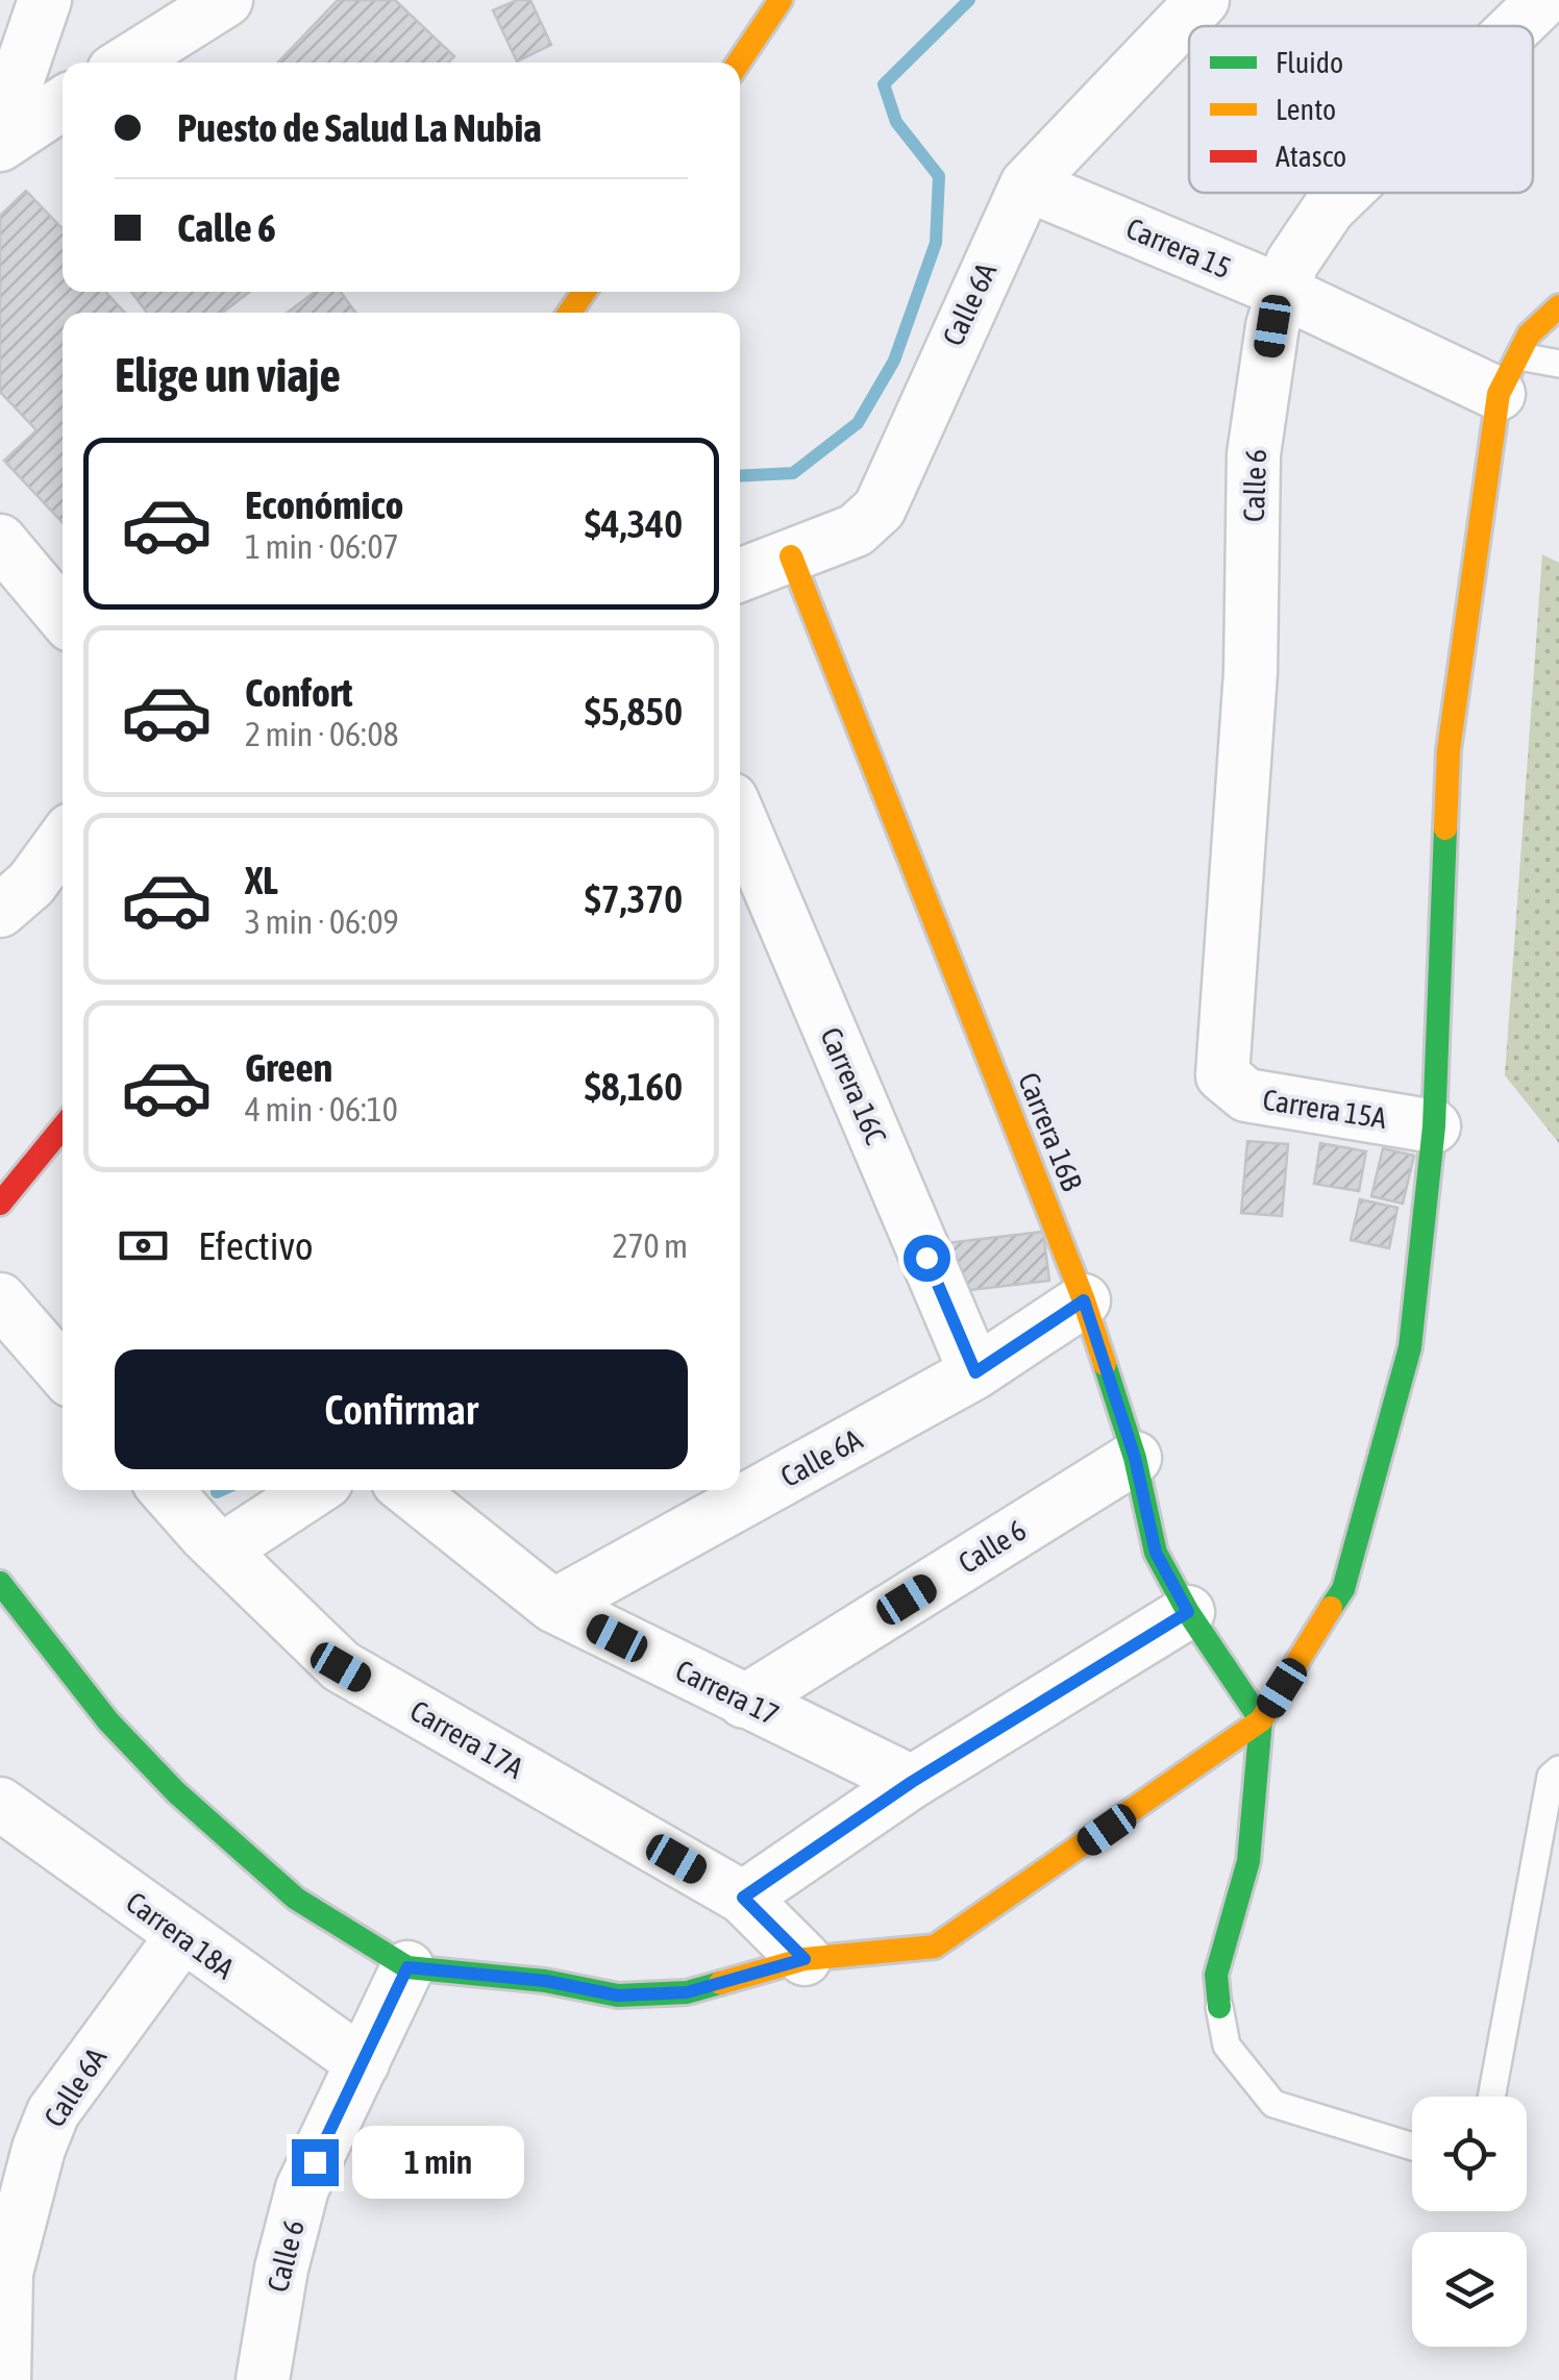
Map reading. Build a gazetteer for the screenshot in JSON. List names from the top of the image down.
{
  "streets": {
    "street": [
      "Carrera 15",
      "Calle 6A",
      "Calle 6",
      "Carrera 16C",
      "Carrera 15A",
      "Carrera 16B",
      "Carrera 17",
      "Carrera 17A",
      "Carrera 18A"
    ]
  },
  "crossings": [
    ["Carrera 15", "Calle 6A"],
    ["Carrera 15", "Calle 6"],
    ["Calle 6A", "Carrera 16C"],
    ["Calle 6A", "Carrera 16B"],
    ["Calle 6A", "Carrera 17"],
    ["Calle 6A", "Carrera 18A"],
    ["Calle 6", "Carrera 15A"],
    ["Calle 6", "Carrera 16B"],
    ["Calle 6", "Carrera 17"],
    ["Calle 6", "Carrera 18A"]
  ],
  "legend": ["Fluido", "Lento", "Atasco"],
  "page": {
    "banner": ["Puesto de Salud La Nubia", "Calle 6"],
    "heading": "Elige un viaje",
    "list": [
      {
        "name": "Económico",
        "note": "1 min · 06:07",
        "value": "$4,340"
      },
      {
        "name": "Confort",
        "note": "2 min · 06:08",
        "value": "$5,850"
      },
      {
        "name": "XL",
        "note": "3 min · 06:09",
        "value": "$7,370"
      },
      {
        "name": "Green",
        "note": "4 min · 06:10",
        "value": "$8,160"
      }
    ],
    "pay": ["Efectivo", "270 m"],
    "buttons": "Confirmar",
    "bubble": "1 min"
  }
}
